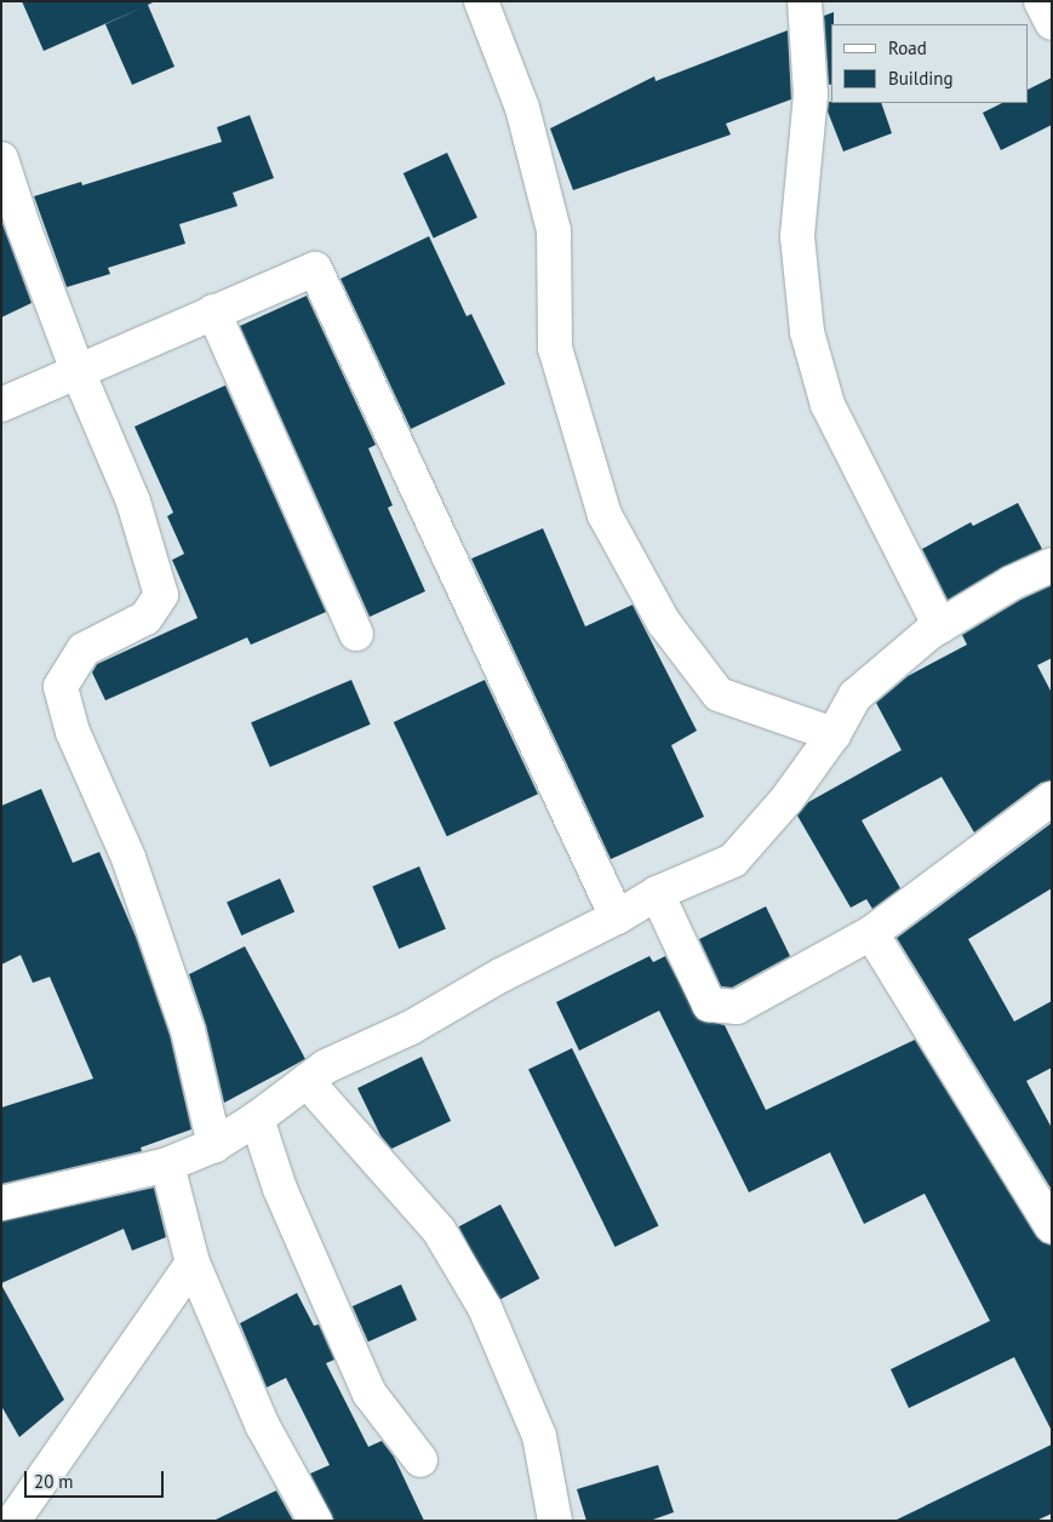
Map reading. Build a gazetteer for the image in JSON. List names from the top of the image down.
{
  "legend": ["Road", "Building"],
  "scale_bar": "20 m"
}
